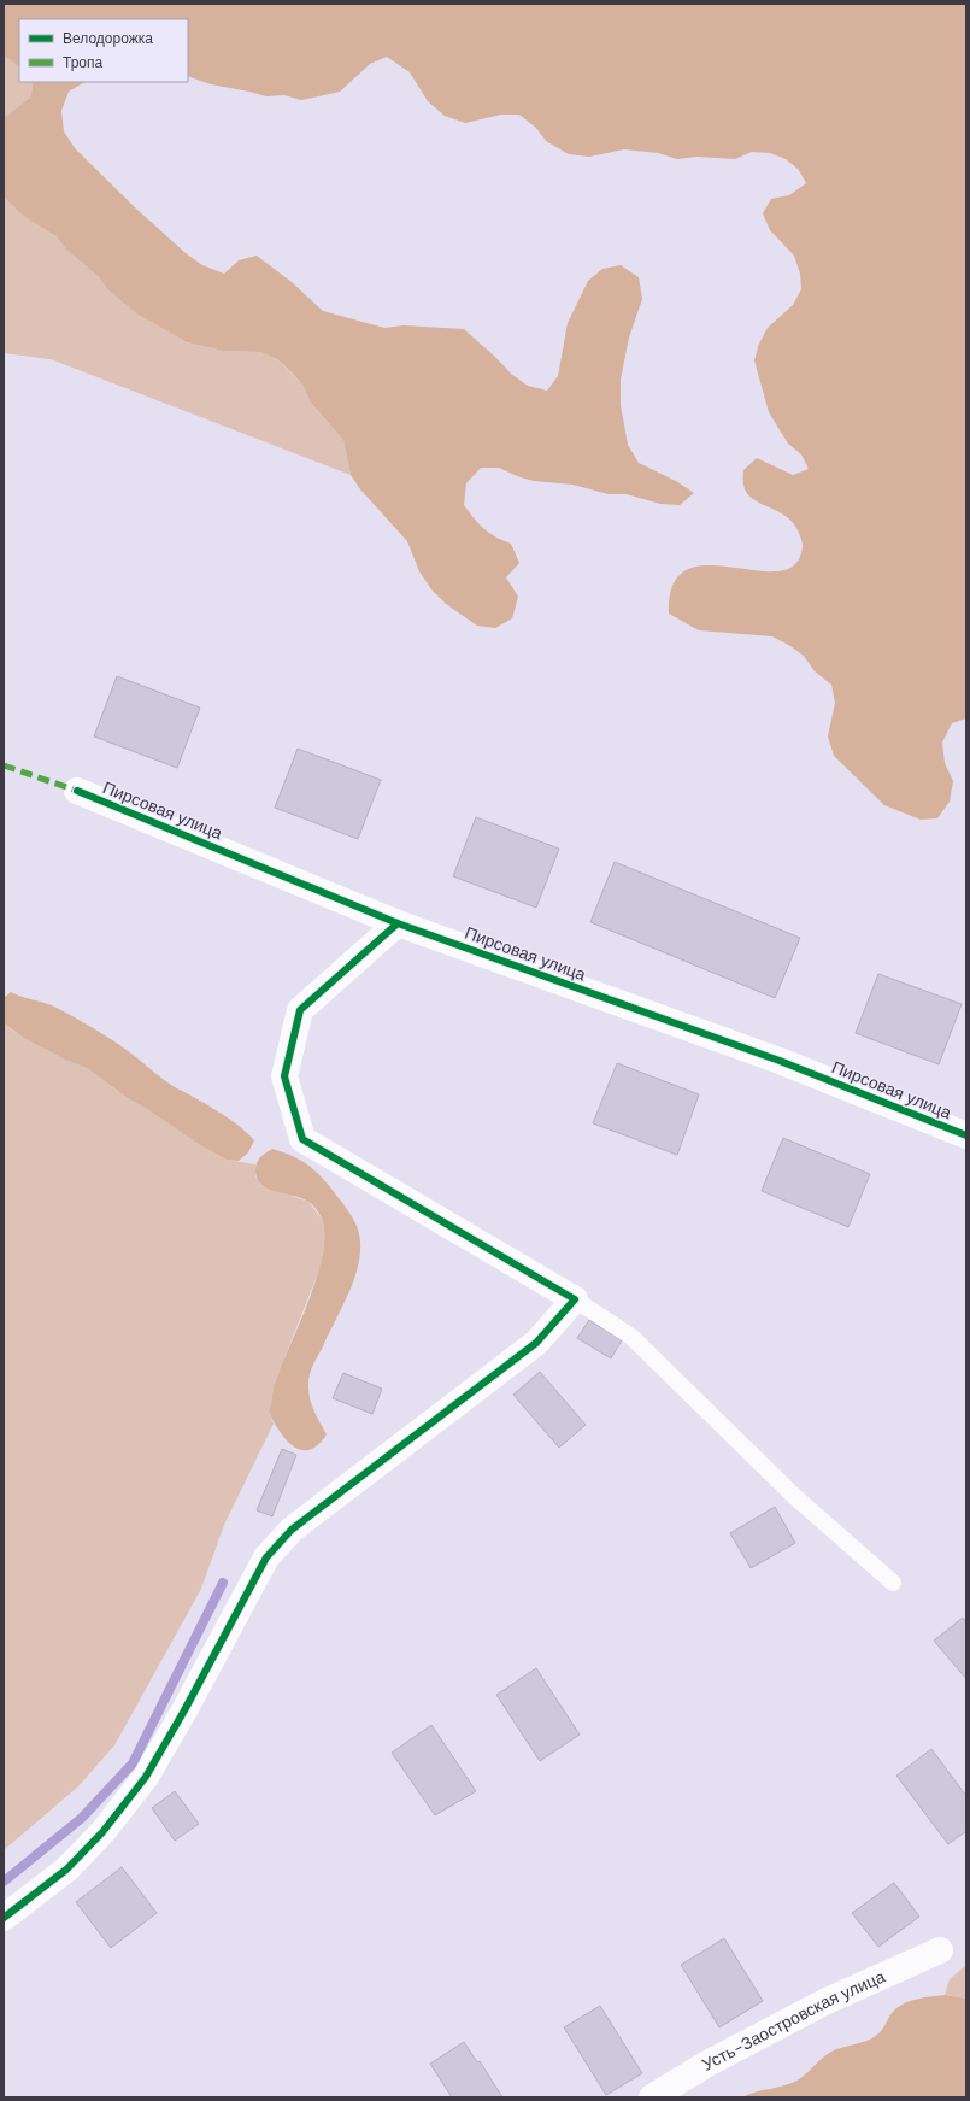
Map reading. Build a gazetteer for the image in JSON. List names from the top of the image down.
{
  "streets": {
    "street": ["Пирсовая улица", "Усть-Заостровская улица"]
  },
  "legend": ["Велодорожка", "Тропа"]
}
